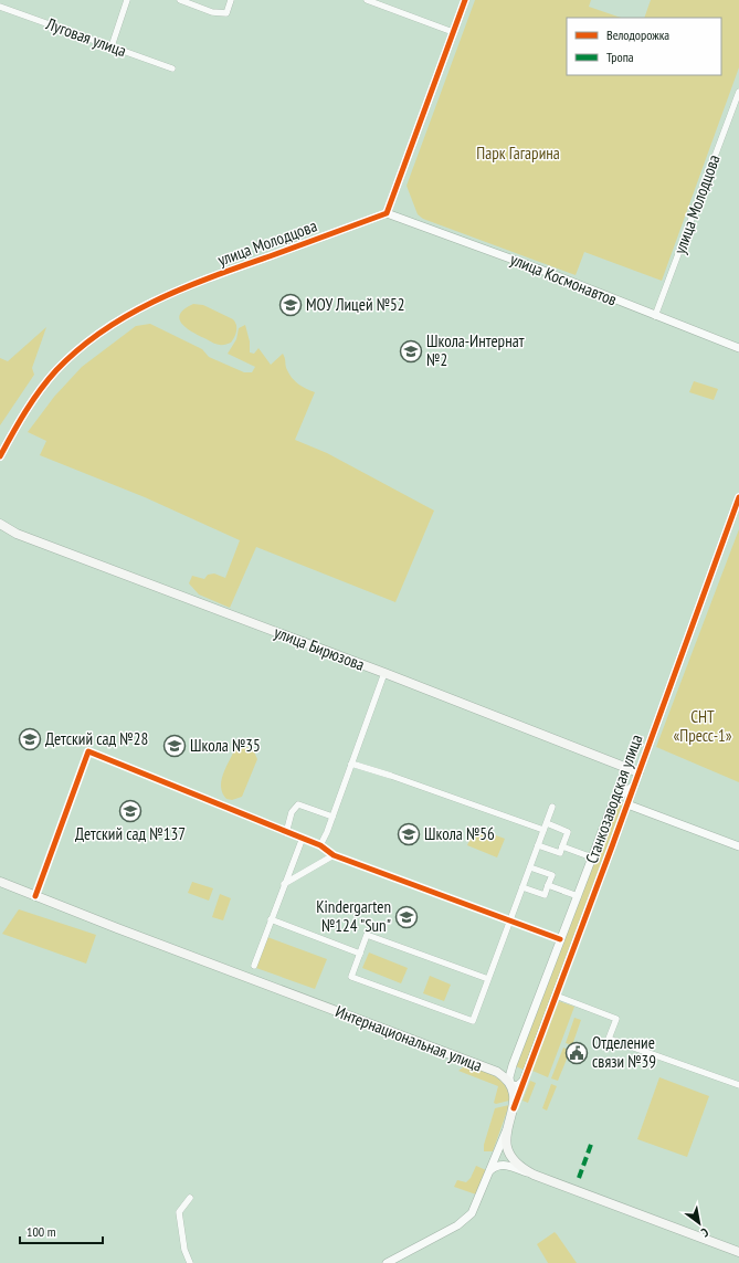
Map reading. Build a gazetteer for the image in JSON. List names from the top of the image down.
{
  "streets": {
    "main road": ["улица Бирюзова", "Интернациональная улица"],
    "street": [
      "Луговая улица",
      "улица Молодцова",
      "улица Космонавтов",
      "Станкозаводская улица"
    ]
  },
  "crossings": [
    ["улица Молодцова", "улица Космонавтов"],
    ["улица Бирюзова", "Станкозаводская улица"],
    ["Станкозаводская улица", "Интернациональная улица"]
  ],
  "parks": ["Парк Гагарина", "СНТ «Пресс-1»"],
  "places": {
    "school or university": [
      "МОУ Лицей №52",
      "Школа-Интернат №2",
      "Детский сад №28",
      "Школа №35",
      "Детский сад №137",
      "Школа №56",
      "Kindergarten №124 \"Sun\""
    ],
    "public building": ["Отделение связи №39"]
  },
  "legend": ["Велодорожка", "Тропа"],
  "scale_bar": "100 m",
  "north": "bottom right"
}
